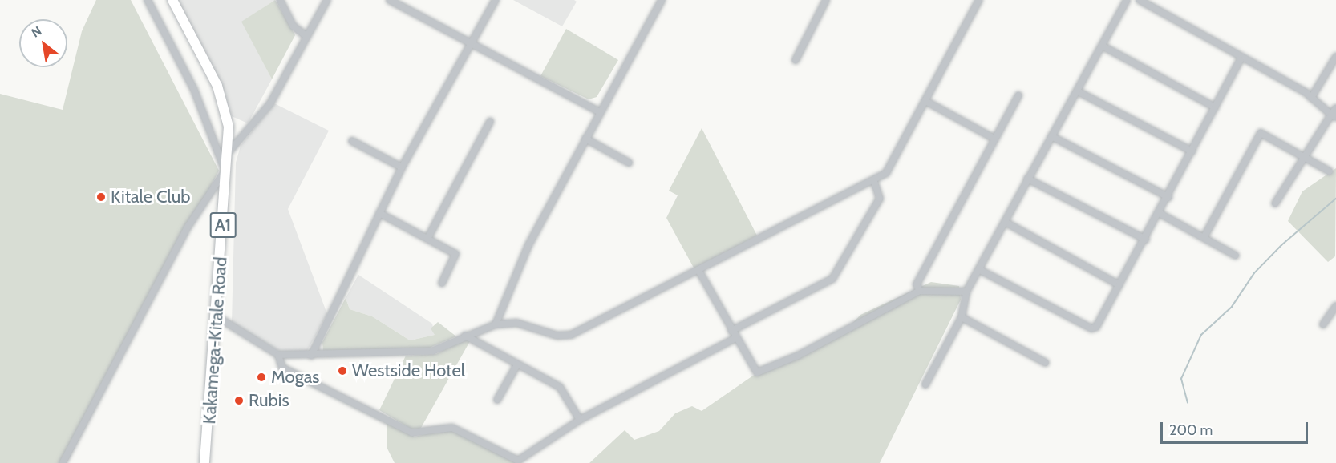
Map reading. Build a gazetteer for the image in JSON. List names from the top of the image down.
{
  "streets": {
    "highway": ["A1", "Kakamega-Kitale Road"]
  },
  "places": [
    "Kitale Club",
    "Westside Hotel",
    "Mogas",
    "Rubis"
  ],
  "scale_bar": "200 m",
  "north": "top left"
}
